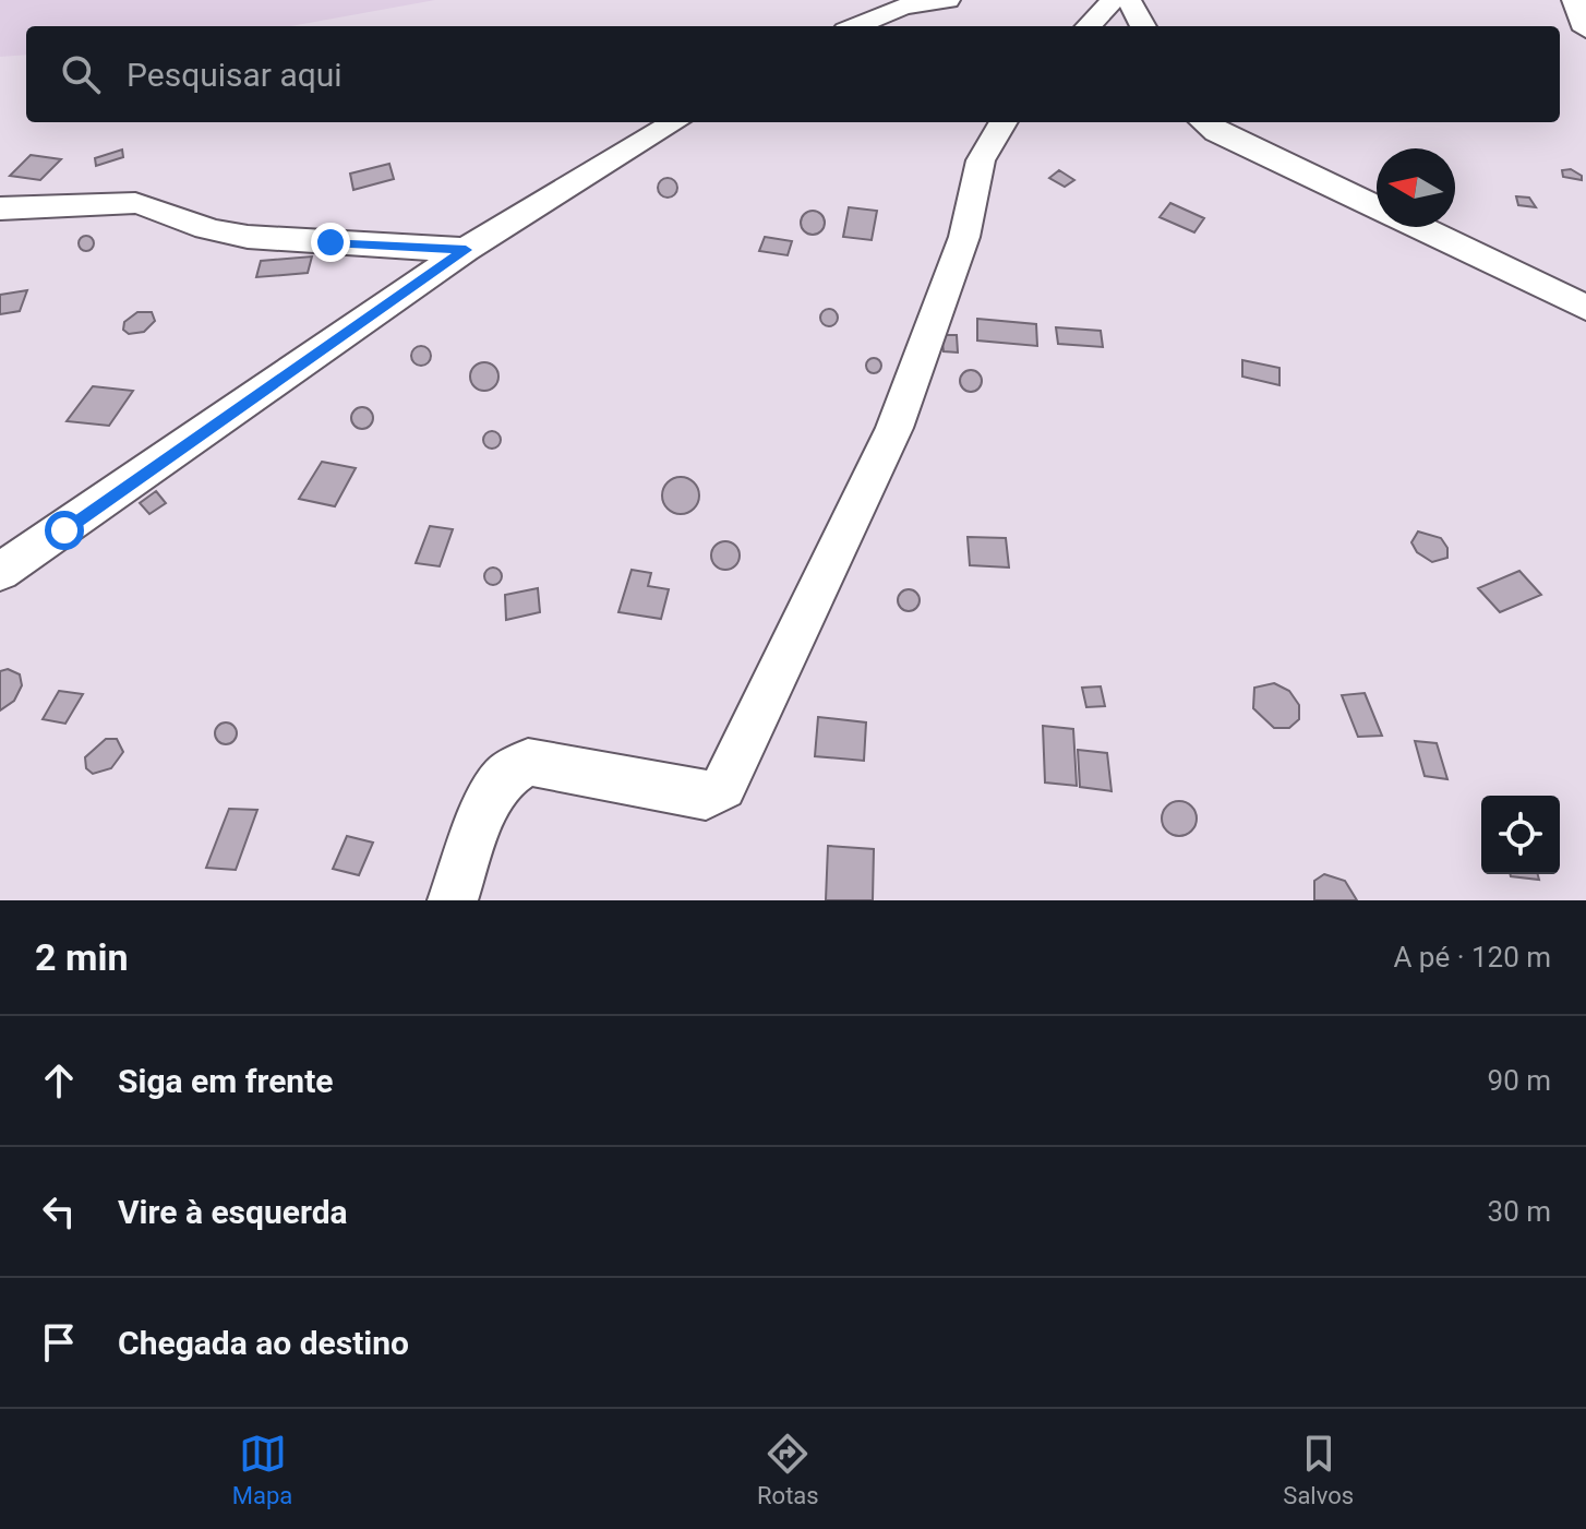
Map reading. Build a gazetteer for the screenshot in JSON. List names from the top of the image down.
{
  "north": "left",
  "page": {
    "search": "Pesquisar aqui",
    "heading": ["2 min", "A pé · 120 m"],
    "list": [
      ["Siga em frente", "90 m"],
      ["Vire à esquerda", "30 m"],
      "Chegada ao destino"
    ],
    "nav": ["Mapa", "Rotas", "Salvos"]
  }
}
